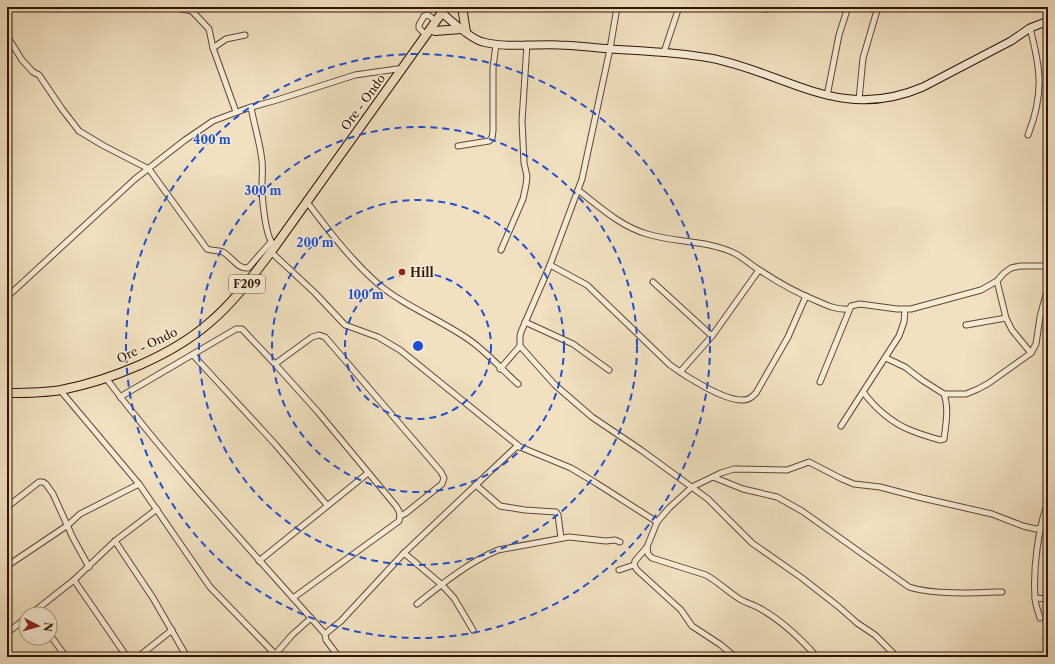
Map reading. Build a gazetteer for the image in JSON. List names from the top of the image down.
{
  "streets": {
    "main road": ["Ore - Ondo", "F209"]
  },
  "crossings": [
    ["Ore - Ondo", "F209"]
  ],
  "places": ["Hill"],
  "north": "right",
  "rings": [
    "400 m",
    "300 m",
    "200 m",
    "100 m"
  ]
}
